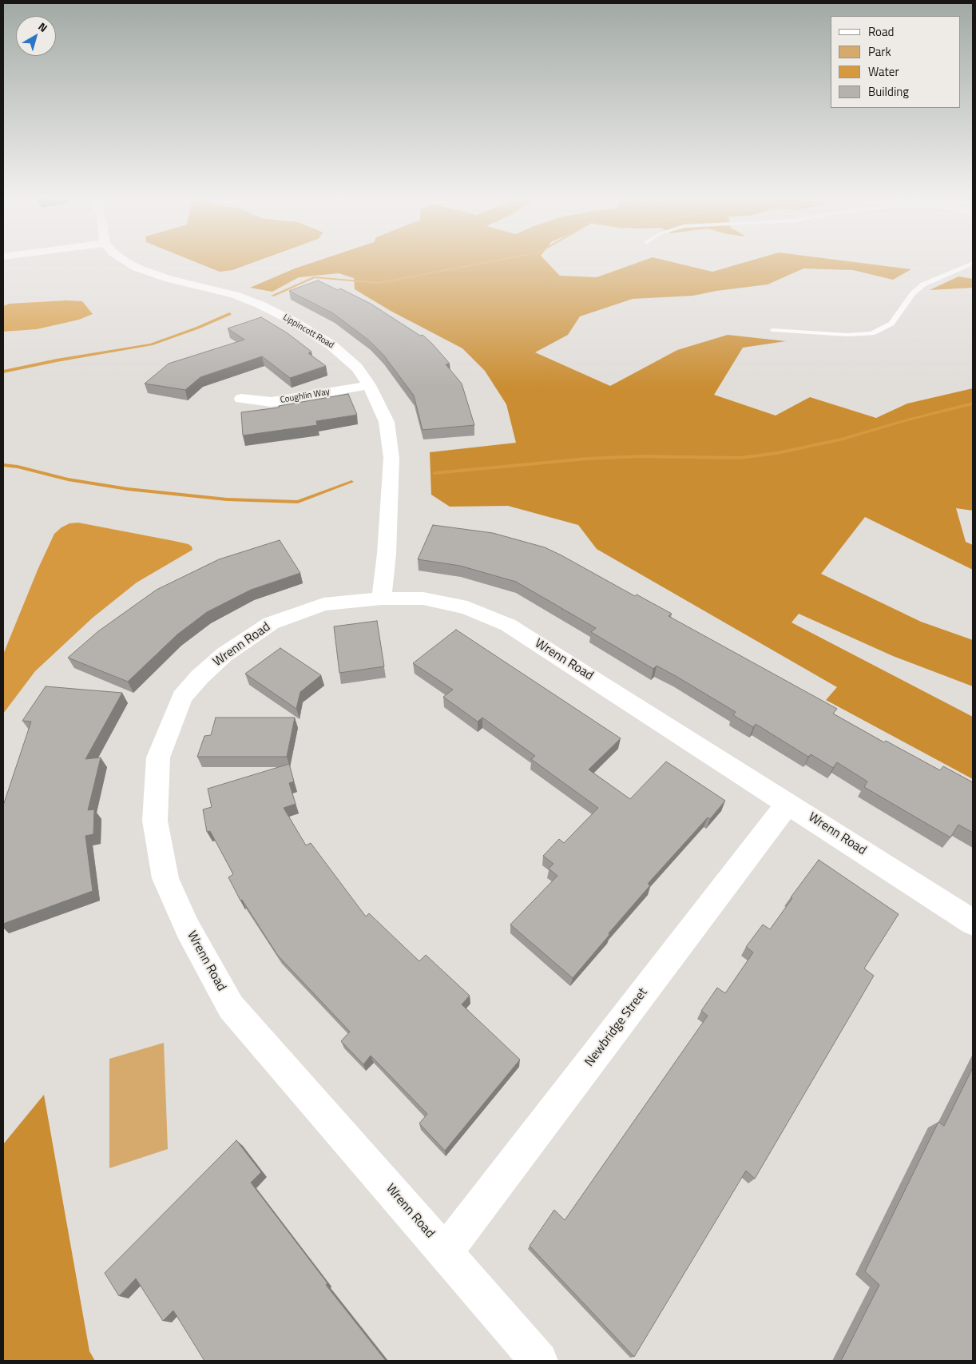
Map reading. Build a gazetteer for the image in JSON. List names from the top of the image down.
{
  "streets": {
    "street": [
      "Lippincott Road",
      "Coughlin Way",
      "Wrenn Road",
      "Newbridge Street"
    ]
  },
  "crossings": [
    ["Lippincott Road", "Coughlin Way"],
    ["Lippincott Road", "Wrenn Road"],
    ["Wrenn Road", "Newbridge Street"]
  ],
  "legend": [
    "Road",
    "Park",
    "Water",
    "Building"
  ],
  "north": "top right"
}
